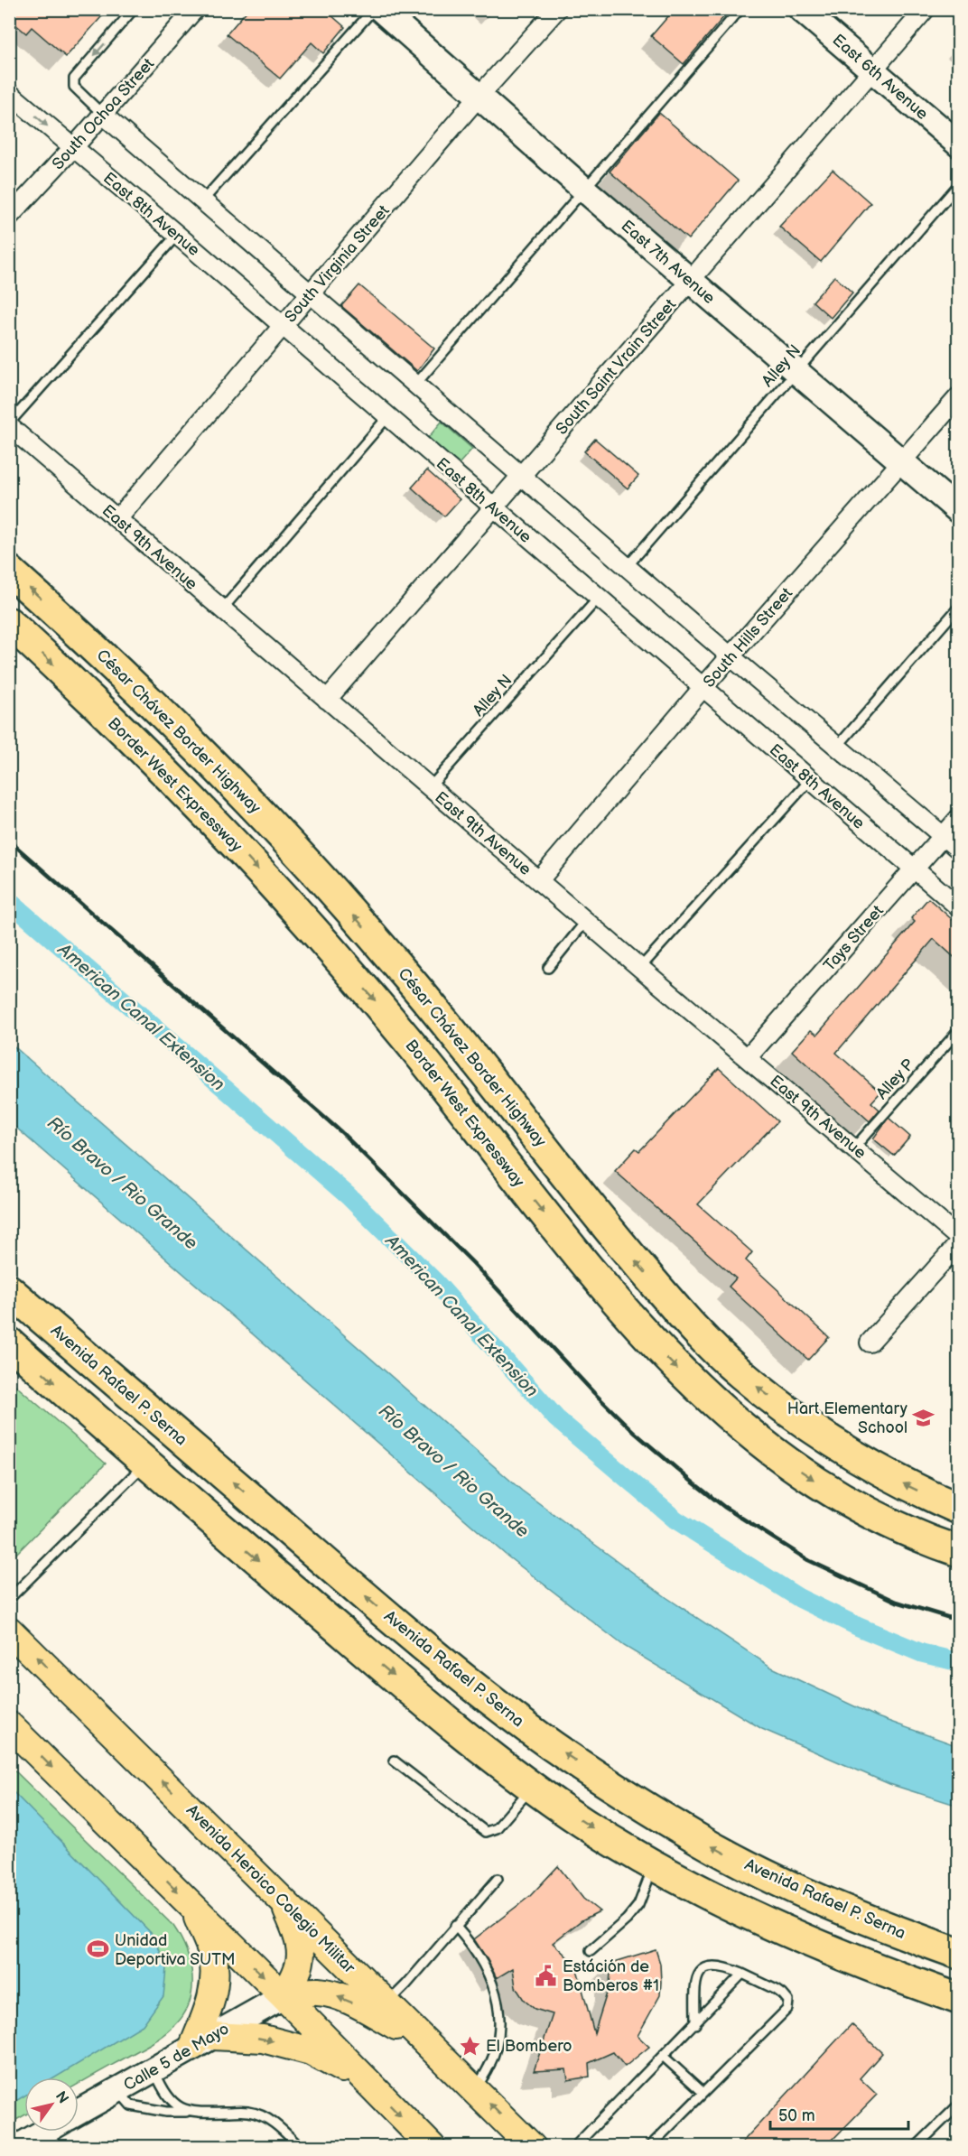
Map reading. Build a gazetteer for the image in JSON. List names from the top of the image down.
{
  "streets": {
    "highway": ["César Chávez Border Highway", "Border West Expressway", "Avenida Rafael P. Serna"],
    "main road": ["Avenida Heroico Colegio Militar"],
    "street": [
      "East 6th Avenue",
      "South Ochoa Street",
      "East 8th Avenue",
      "East 7th Avenue",
      "South Virginia Street",
      "South Saint Vrain Street",
      "East 9th Avenue",
      "South Hills Street",
      "Tays Street",
      "Calle 5 de Mayo"
    ],
    "lane": ["Alley N", "Alley P"]
  },
  "crossings": [
    ["East 6th Avenue", "South Saint Vrain Street"],
    ["South Ochoa Street", "East 8th Avenue"],
    ["East 8th Avenue", "South Virginia Street"],
    ["East 8th Avenue", "Alley N"],
    ["East 8th Avenue", "South Saint Vrain Street"],
    ["East 8th Avenue", "South Hills Street"],
    ["East 8th Avenue", "Tays Street"],
    ["East 7th Avenue", "South Virginia Street"],
    ["East 7th Avenue", "Alley N"],
    ["East 7th Avenue", "South Saint Vrain Street"],
    ["East 7th Avenue", "South Hills Street"],
    ["South Virginia Street", "East 9th Avenue"],
    ["Alley N", "East 9th Avenue"],
    ["South Saint Vrain Street", "East 9th Avenue"],
    ["East 9th Avenue", "South Hills Street"],
    ["East 9th Avenue", "Tays Street"],
    ["East 9th Avenue", "Alley P"]
  ],
  "one_way": ["César Chávez Border Highway", "Border West Expressway"],
  "water": ["American Canal Extension", "Río Bravo / Rio Grande"],
  "places": {
    "school or university": ["Hart Elementary School"],
    "sports": ["Unidad Deportiva SUTM"],
    "public building": ["Estáción de Bomberos #1"],
    "place": ["El Bombero"]
  },
  "scale_bar": "50 m",
  "north": "top right"
}
